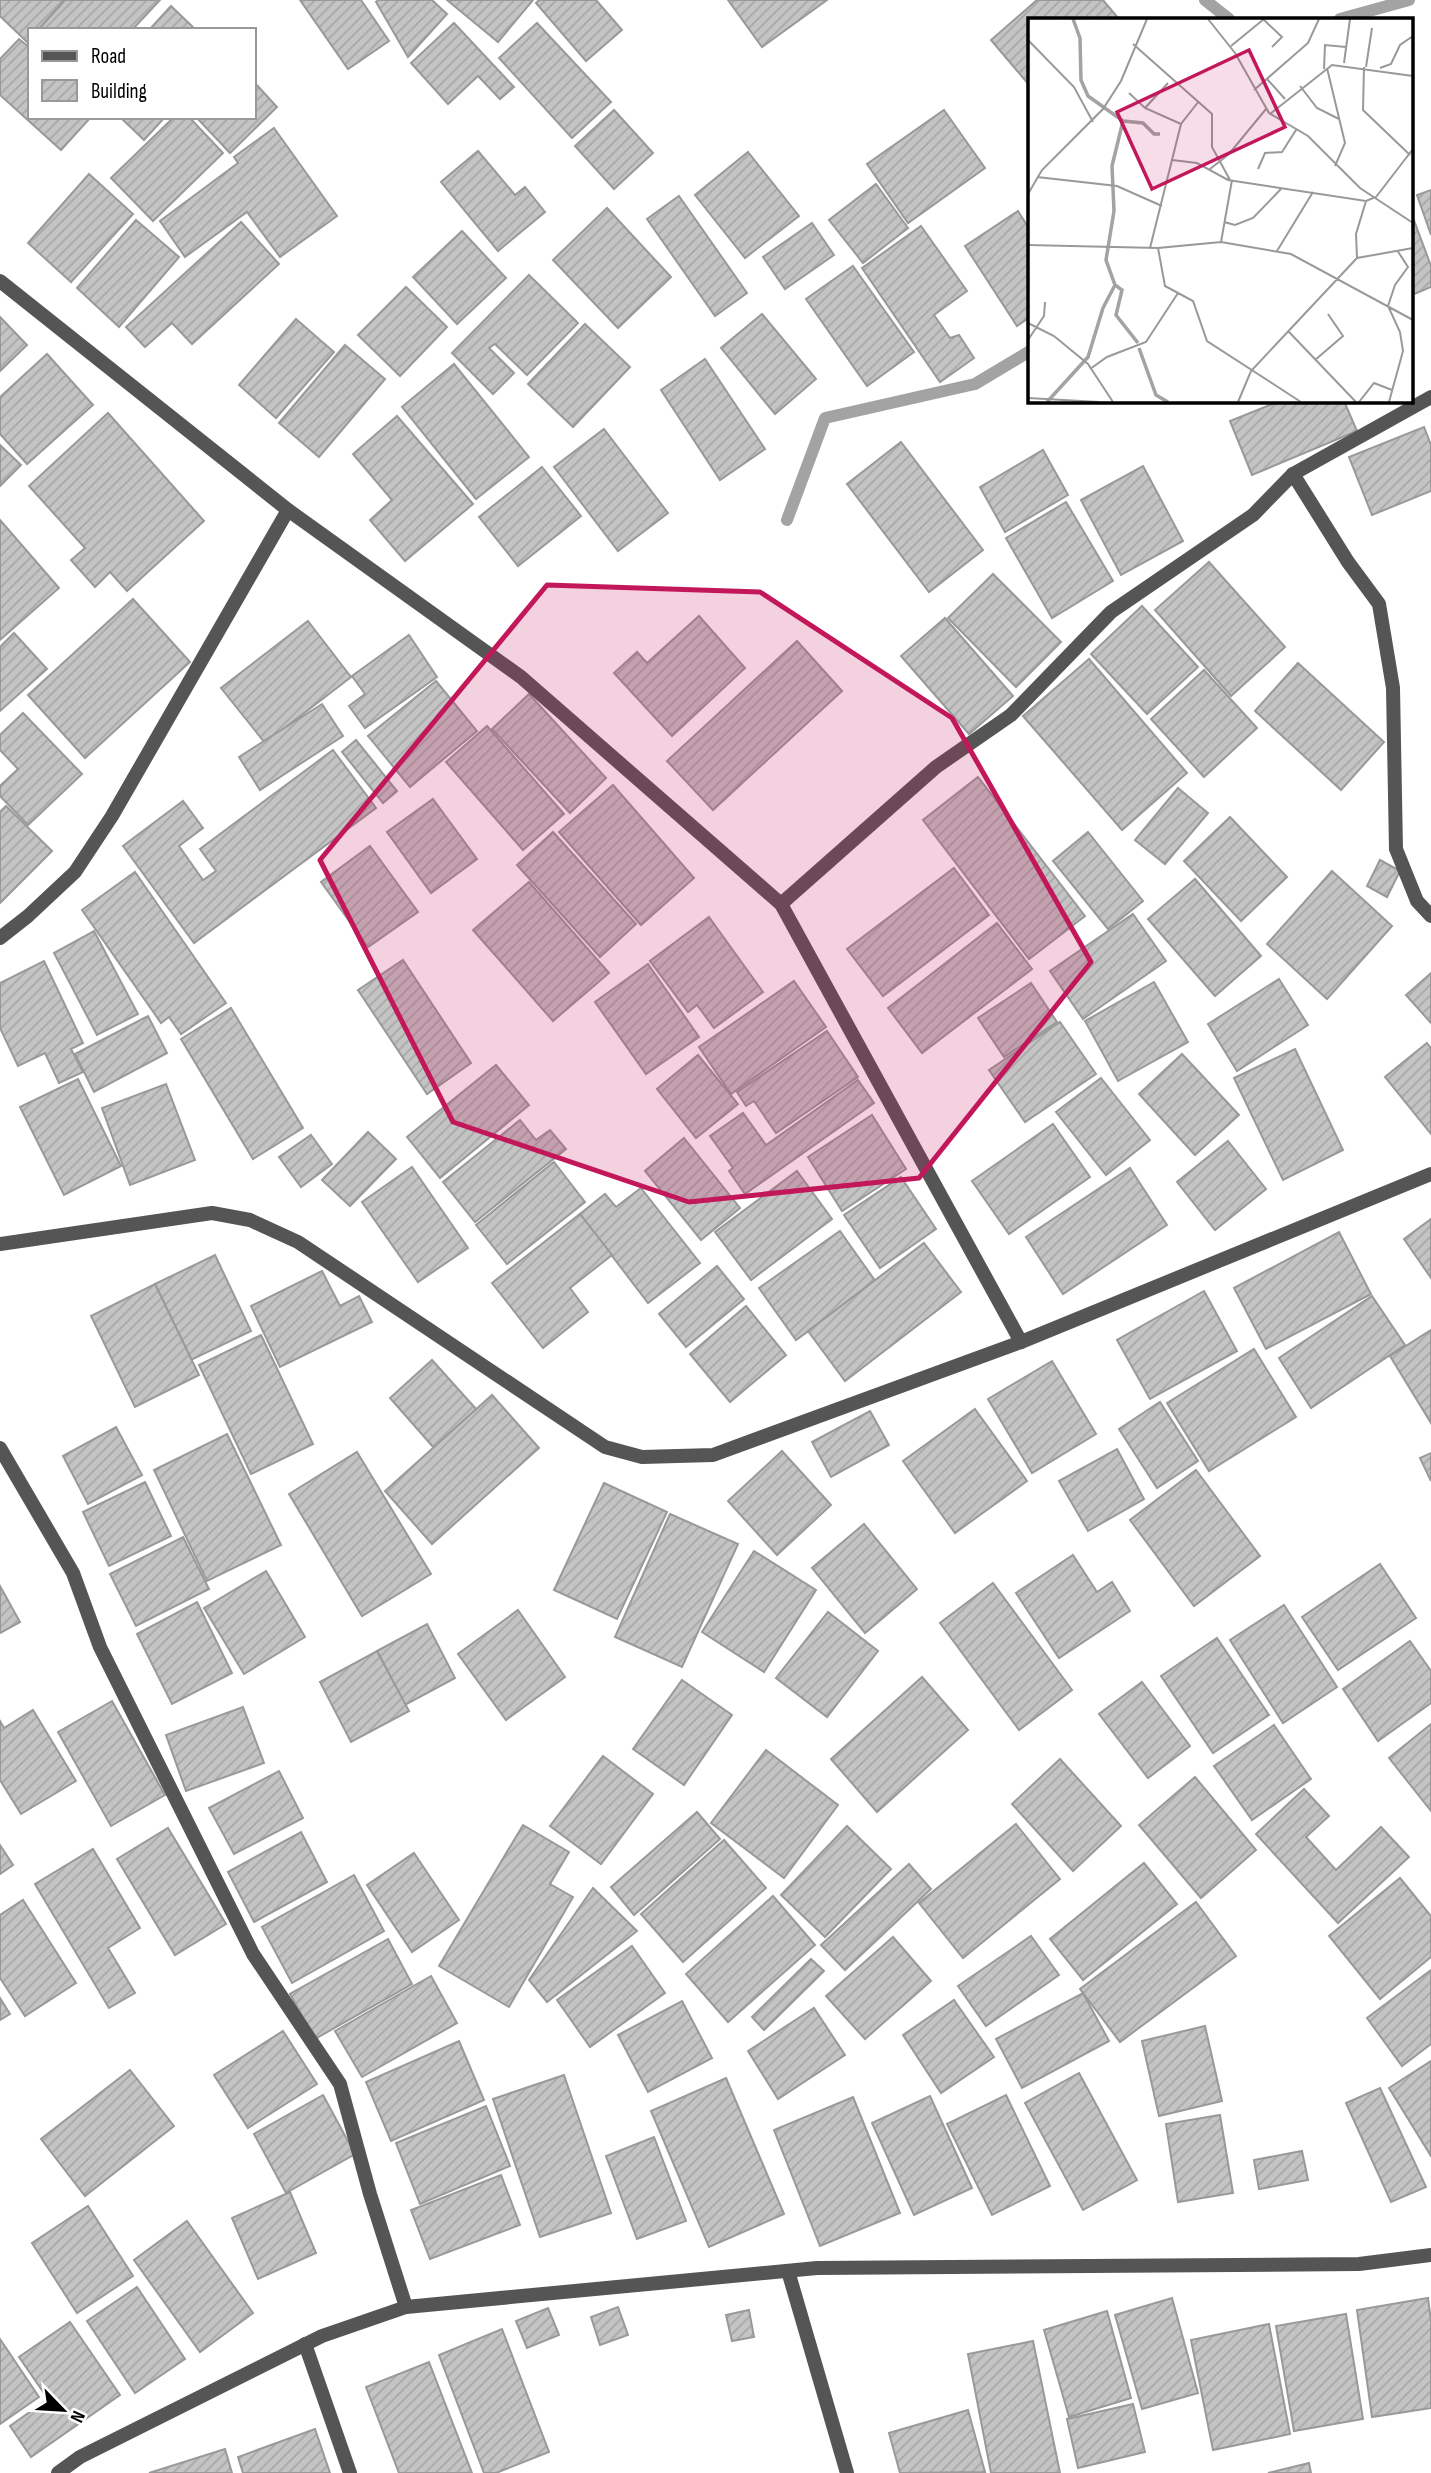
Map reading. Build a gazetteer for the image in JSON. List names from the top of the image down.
{
  "legend": ["Road", "Building"],
  "north": "bottom right"
}
